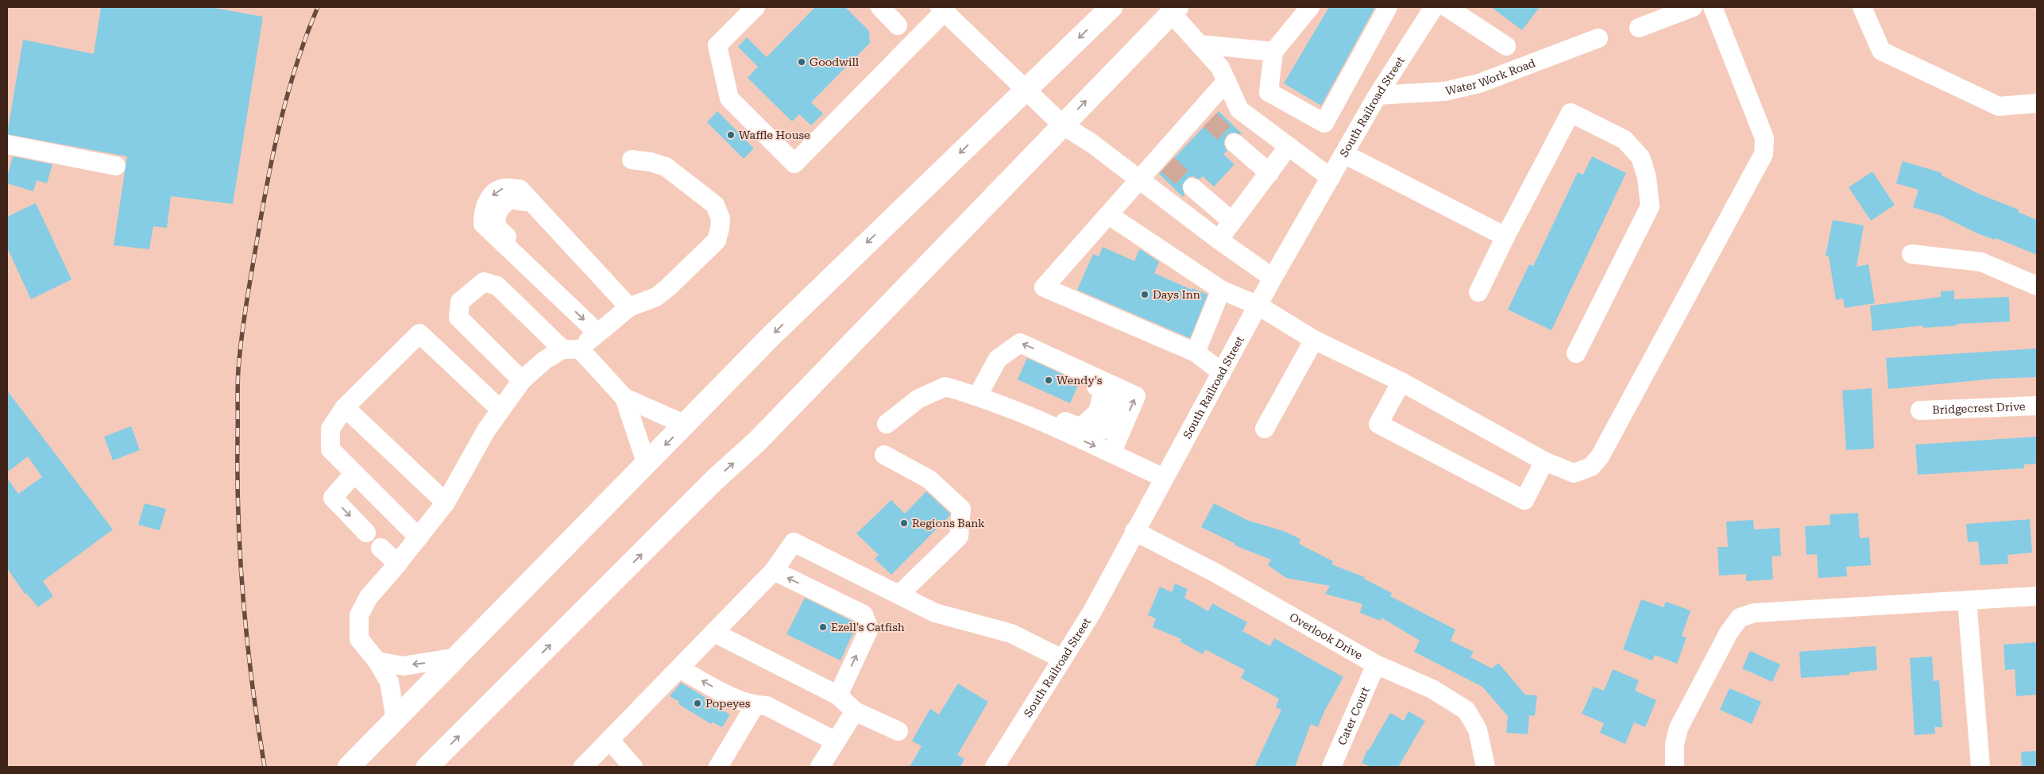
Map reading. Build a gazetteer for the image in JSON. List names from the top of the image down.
{
  "streets": {
    "street": [
      "Water Work Road",
      "South Railroad Street",
      "Bridgecrest Drive",
      "Overlook Drive",
      "Cater Court"
    ]
  },
  "crossings": [
    ["Water Work Road", "South Railroad Street"],
    ["South Railroad Street", "Overlook Drive"],
    ["Overlook Drive", "Cater Court"]
  ],
  "places": [
    "Goodwill",
    "Waffle House",
    "Days Inn",
    "Wendy's",
    "Regions Bank",
    "Ezell's Catfish",
    "Popeyes"
  ]
}
